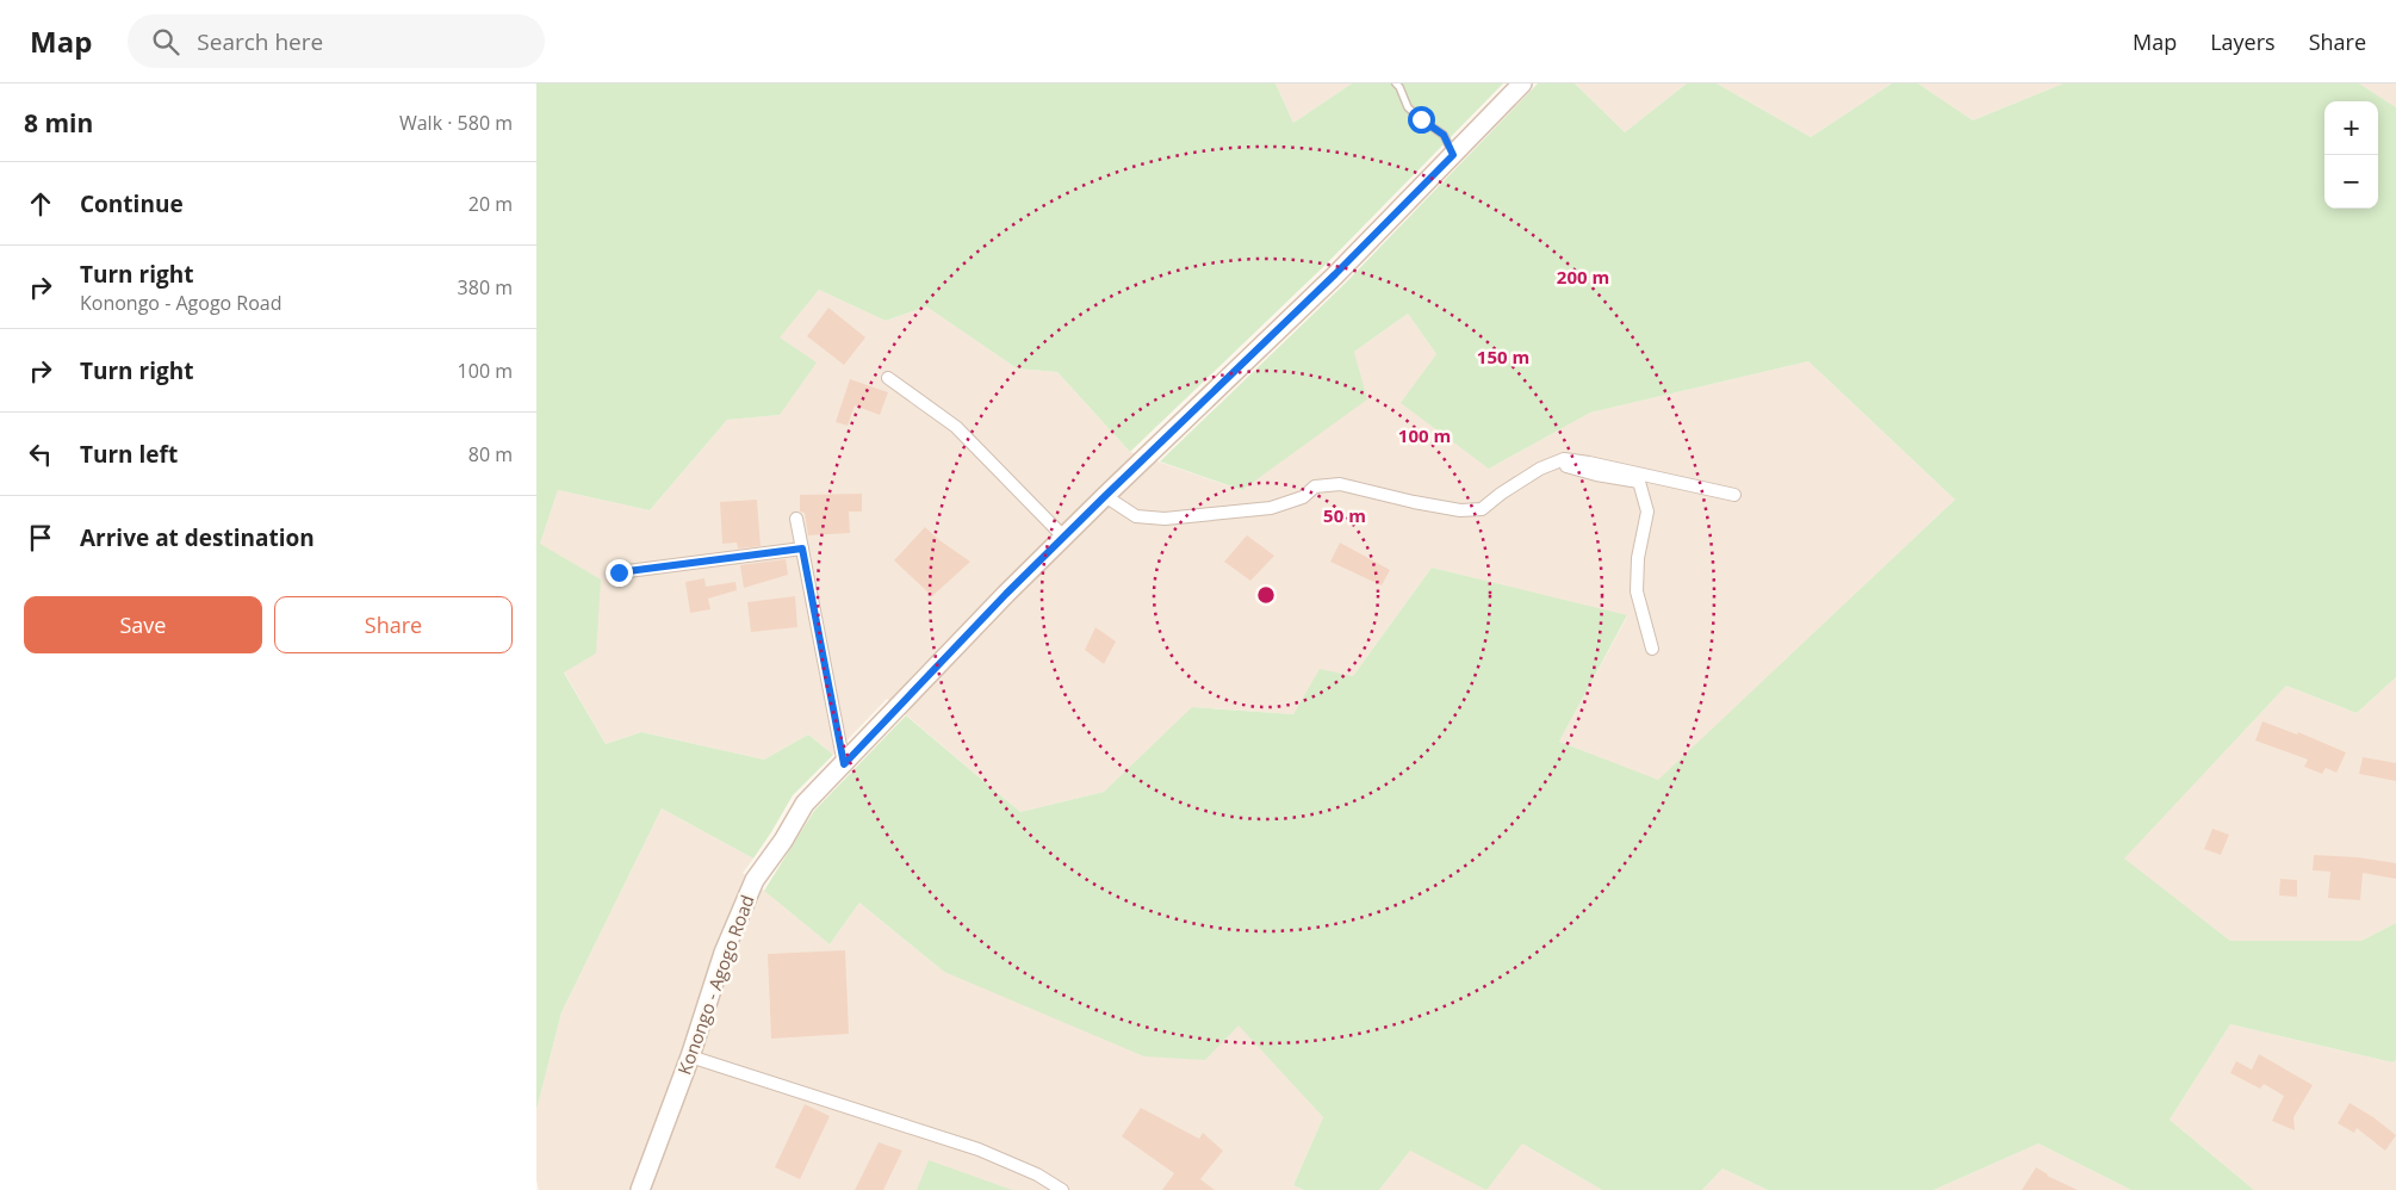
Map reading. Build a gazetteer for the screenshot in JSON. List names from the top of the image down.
{
  "streets": {
    "main road": ["Konongo - Agogo Road"]
  },
  "page": {
    "header": "Map",
    "search": "Search here",
    "nav": ["Map", "Layers", "Share"],
    "heading": ["8 min", "Walk · 580 m"],
    "map_buttons": ["+", "−"],
    "list": [
      ["Continue", "20 m"],
      ["Turn right", "Konongo - Agogo Road", "380 m"],
      ["Turn right", "100 m"],
      ["Turn left", "80 m"],
      "Arrive at destination"
    ],
    "buttons": ["Save", "Share"]
  },
  "rings": [
    "200 m",
    "150 m",
    "100 m",
    "50 m"
  ]
}
